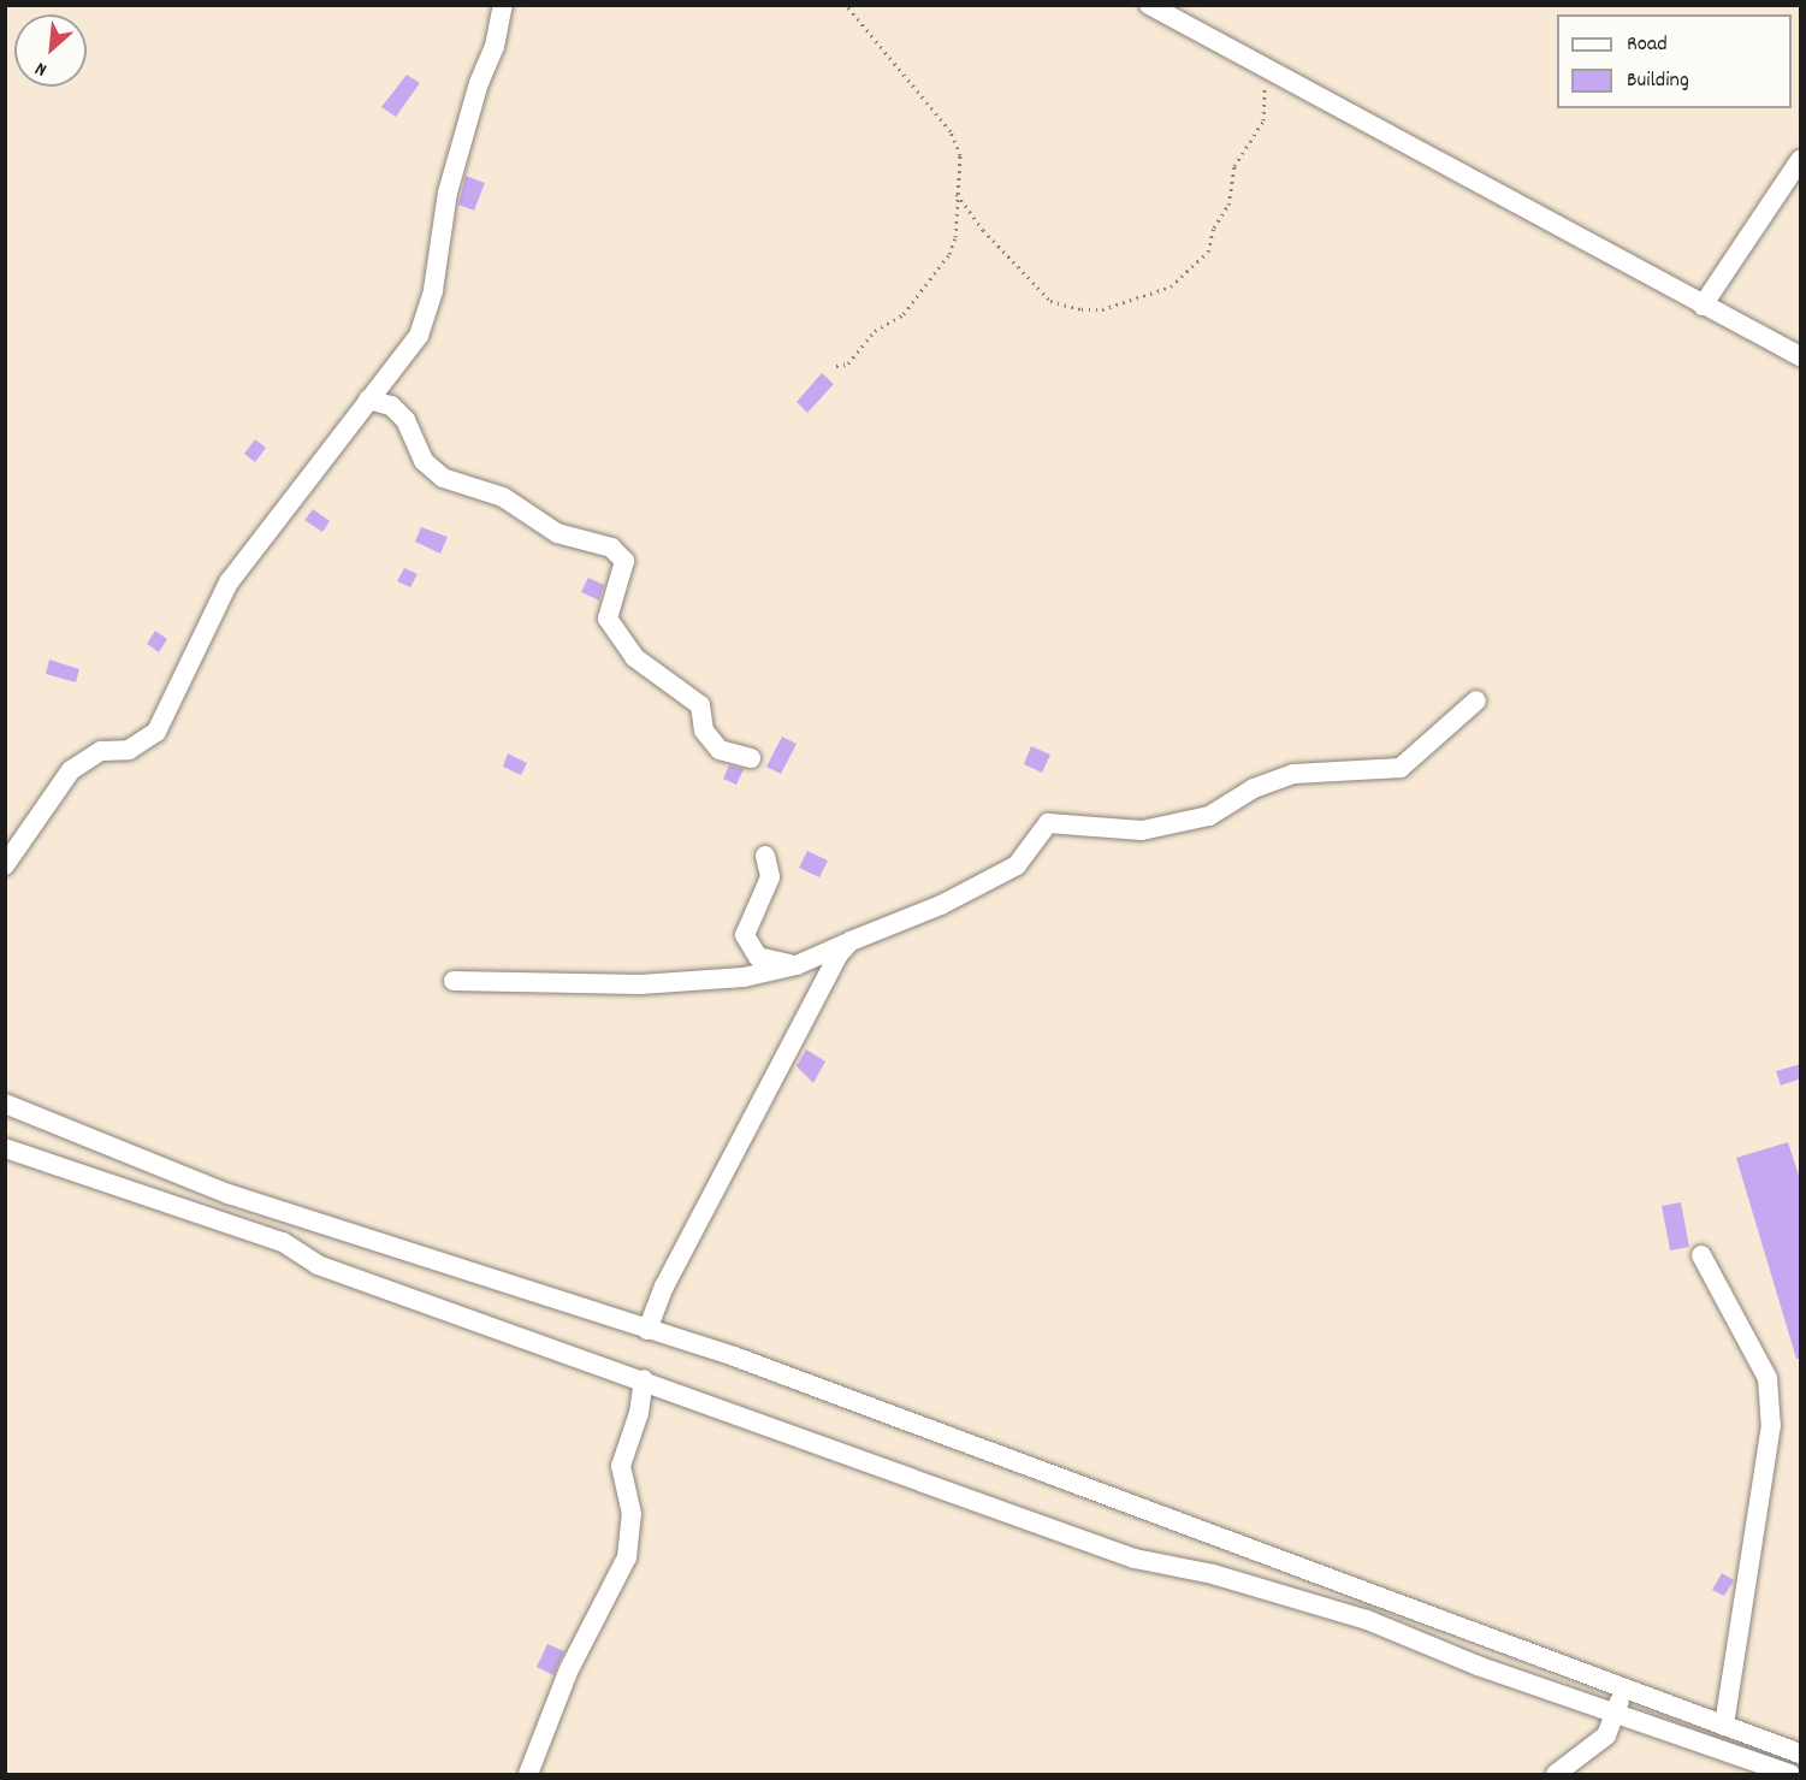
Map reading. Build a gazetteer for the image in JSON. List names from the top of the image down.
{
  "legend": ["Road", "Building"],
  "north": "bottom left"
}
